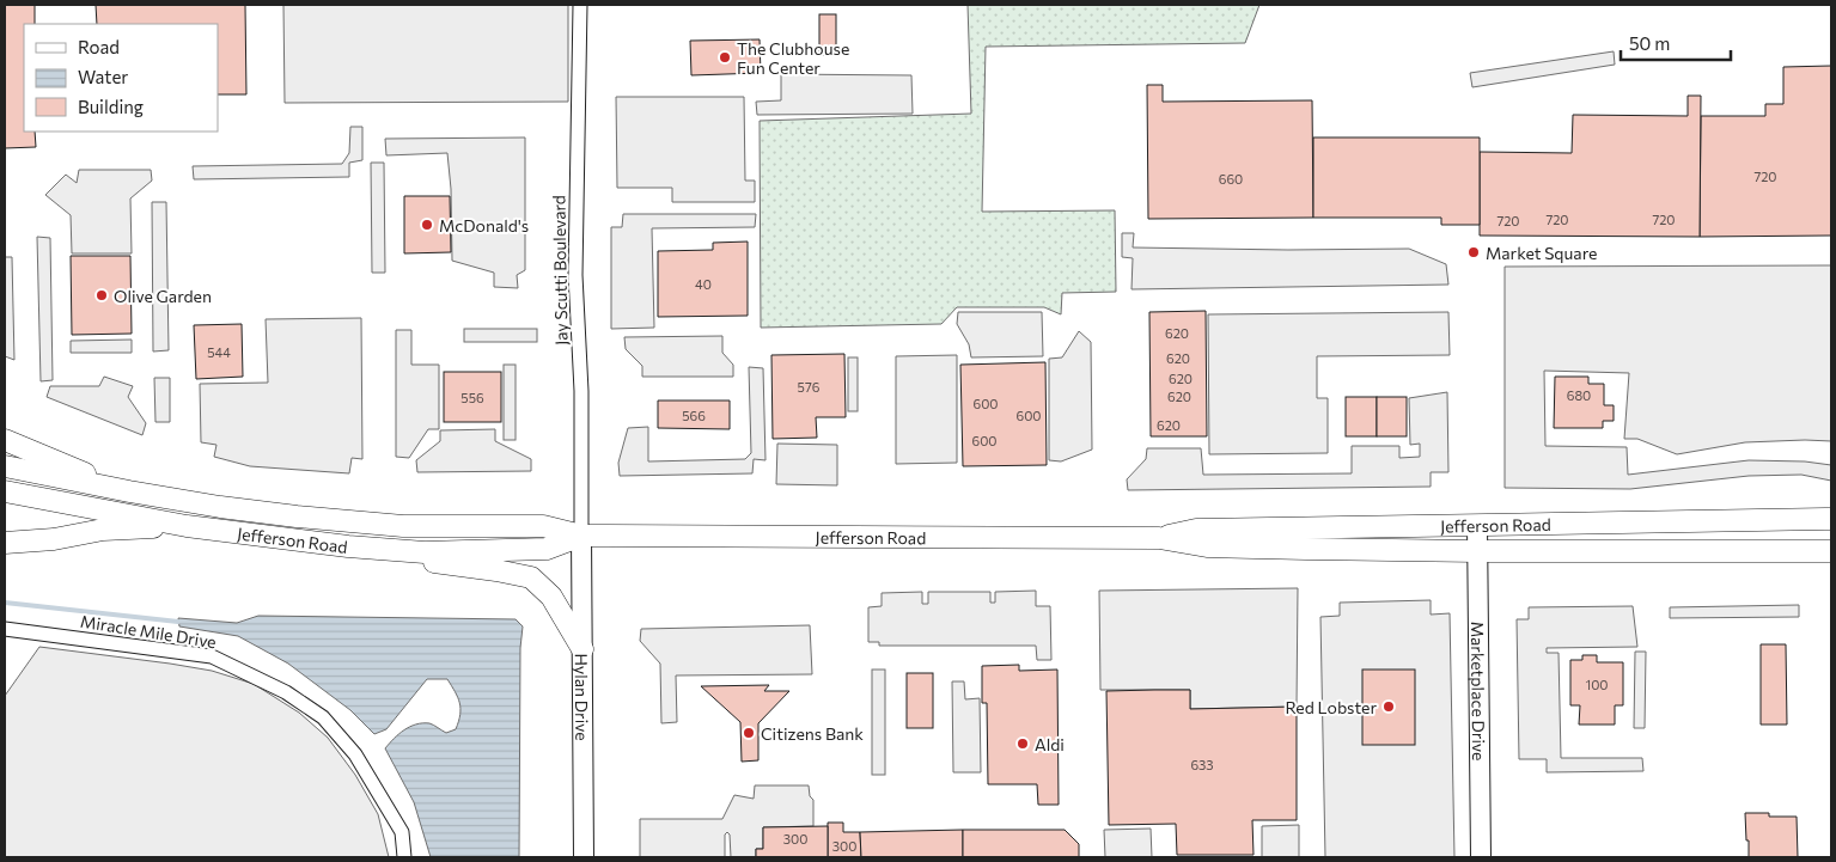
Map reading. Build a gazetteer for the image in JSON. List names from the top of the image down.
{
  "streets": {
    "main road": ["Jefferson Road"],
    "street": [
      "Jay Scutti Boulevard",
      "Miracle Mile Drive",
      "Marketplace Drive",
      "Hylan Drive"
    ]
  },
  "crossings": [
    ["Jay Scutti Boulevard", "Jefferson Road"],
    ["Jay Scutti Boulevard", "Hylan Drive"],
    ["Jefferson Road", "Marketplace Drive"],
    ["Jefferson Road", "Hylan Drive"]
  ],
  "places": [
    "The Clubhouse Fun Center",
    "McDonald's",
    "Market Square",
    "Olive Garden",
    "Red Lobster",
    "Citizens Bank",
    "Aldi"
  ],
  "house_numbers": [
    "720",
    "660",
    "720",
    "720",
    "720",
    "40",
    "620",
    "544",
    "620",
    "620",
    "576",
    "680",
    "620",
    "556",
    "600",
    "566",
    "600",
    "620",
    "600",
    "100",
    "633",
    "300",
    "300"
  ],
  "legend": ["Road", "Water", "Building"],
  "scale_bar": "50 m"
}
